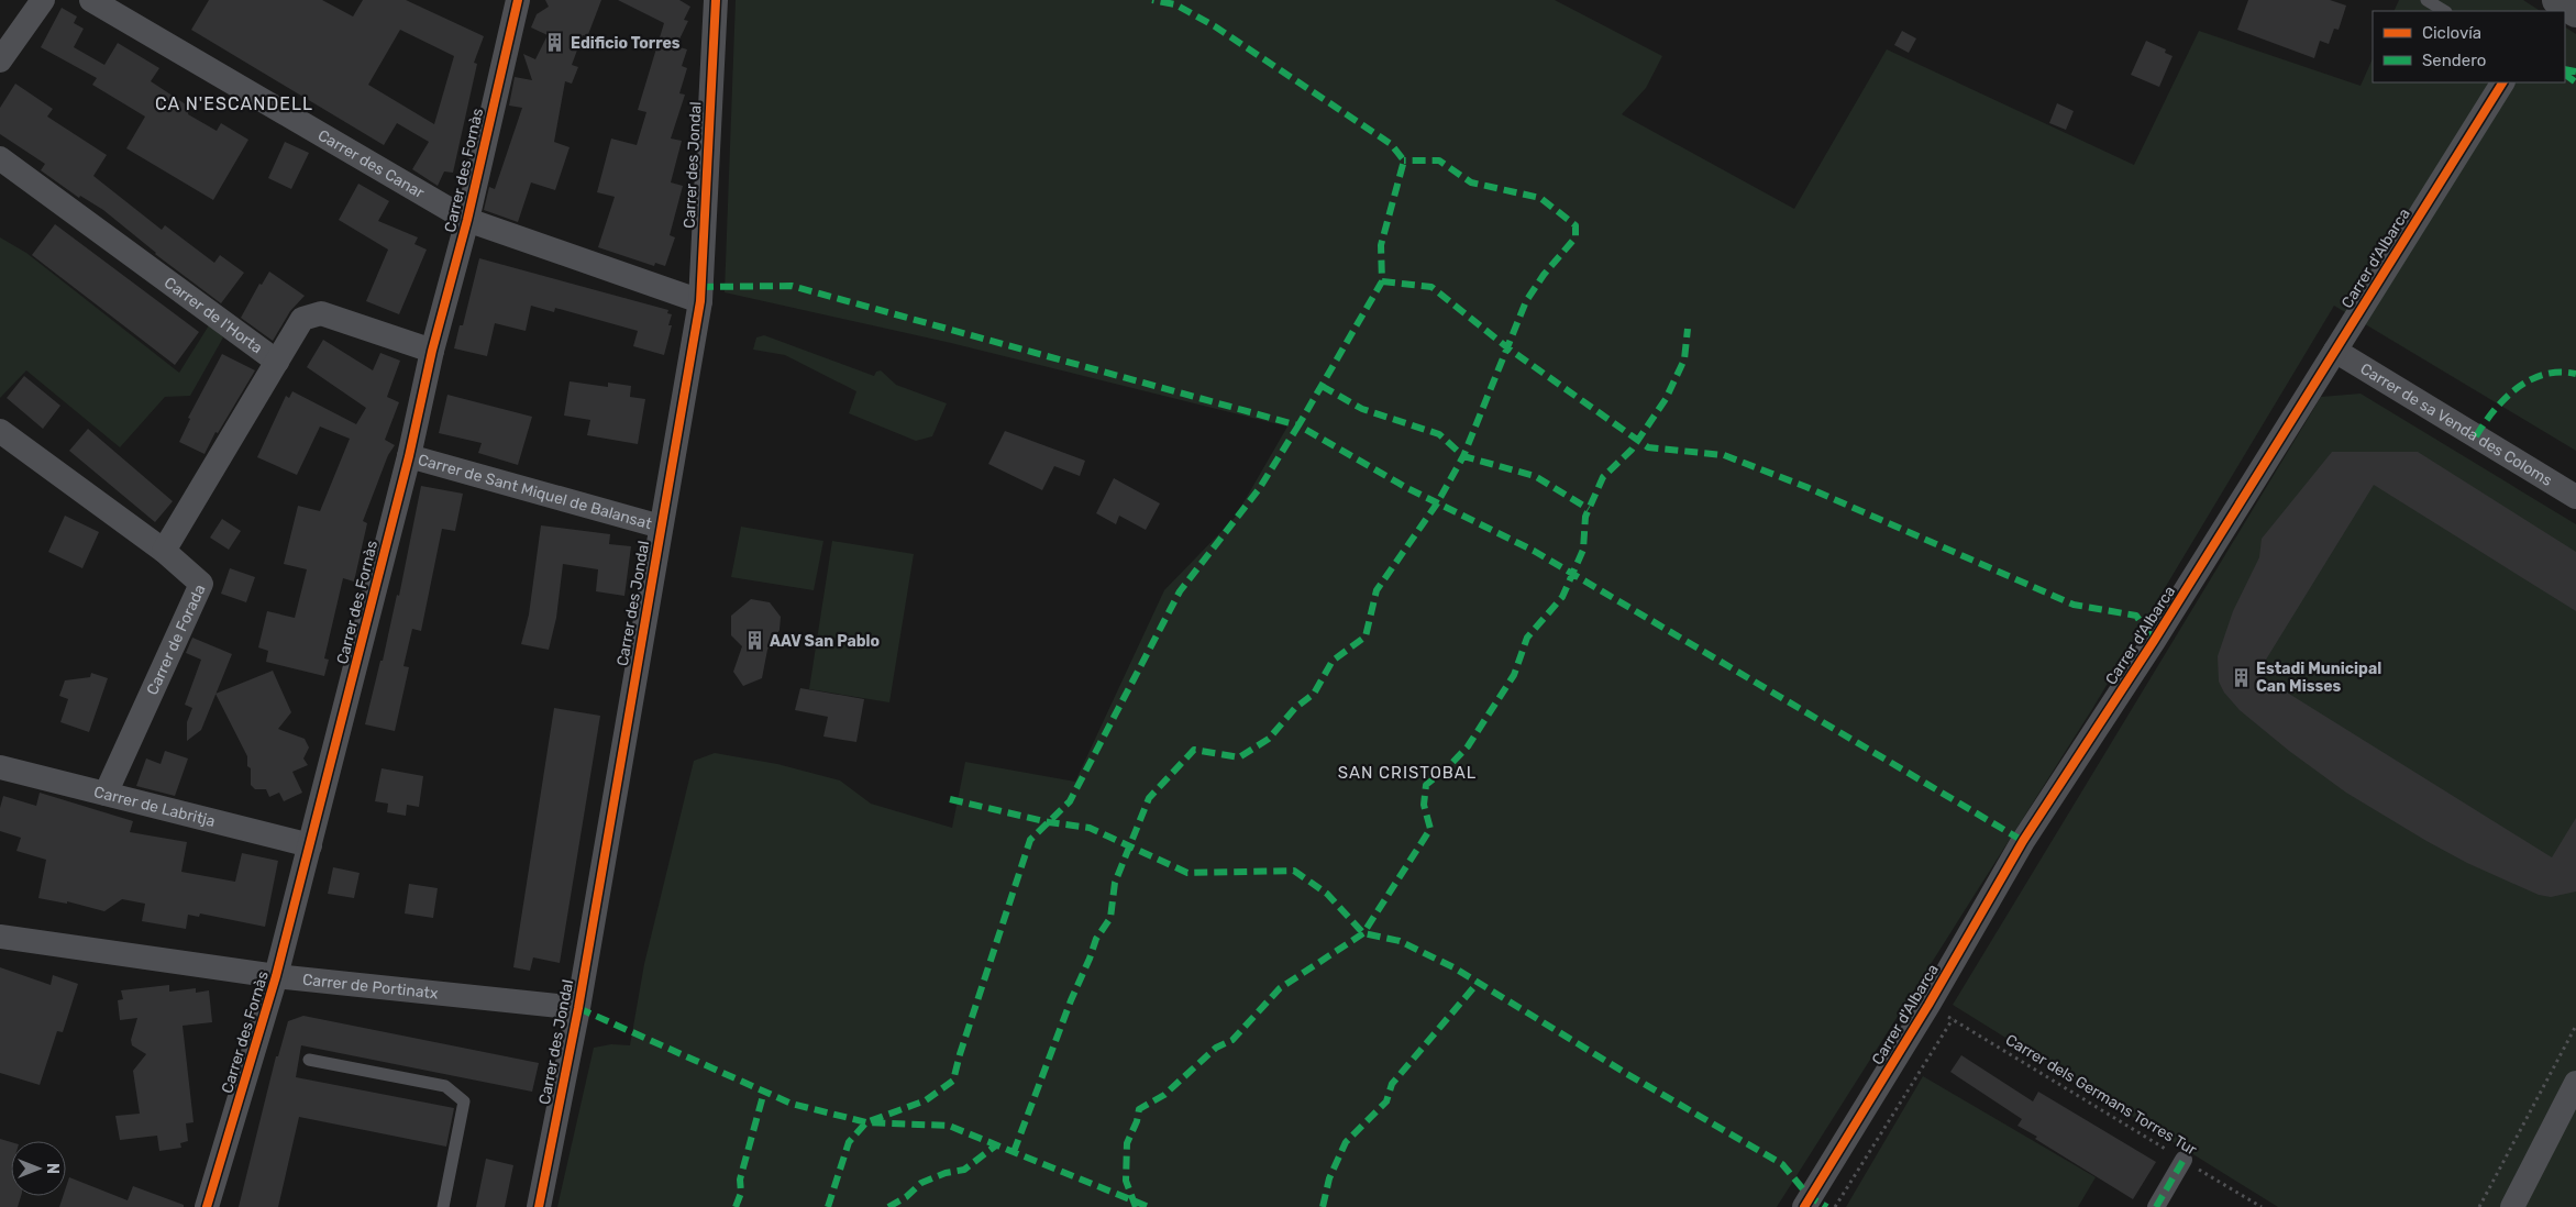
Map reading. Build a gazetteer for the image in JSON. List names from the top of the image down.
{
  "streets": {
    "street": [
      "Carrer des Canar",
      "Carrer des Jondal",
      "Carrer des Fornàs",
      "Carrer d'Albarca",
      "Carrer de l'Horta",
      "Carrer de sa Venda des Coloms",
      "Carrer de Sant Miquel de Balansat",
      "Carrer de Forada",
      "Carrer de Labritja",
      "Carrer de Portinatx"
    ],
    "path": ["Carrer dels Germans Torres Tur"]
  },
  "crossings": [
    ["Carrer des Canar", "Carrer des Jondal"],
    ["Carrer des Canar", "Carrer des Fornàs"],
    ["Carrer des Jondal", "Carrer de Sant Miquel de Balansat"],
    ["Carrer des Jondal", "Carrer de Portinatx"],
    ["Carrer des Fornàs", "Carrer de l'Horta"],
    ["Carrer des Fornàs", "Carrer de Sant Miquel de Balansat"],
    ["Carrer des Fornàs", "Carrer de Labritja"],
    ["Carrer des Fornàs", "Carrer de Portinatx"],
    ["Carrer d'Albarca", "Carrer de sa Venda des Coloms"],
    ["Carrer d'Albarca", "Carrer dels Germans Torres Tur"],
    ["Carrer de Forada", "Carrer de Labritja"]
  ],
  "districts": ["CA N'ESCANDELL", "SAN CRISTOBAL"],
  "places": {
    "building": ["Edificio Torres", "AAV San Pablo", "Estadi Municipal Can Misses"]
  },
  "legend": ["Ciclovía", "Sendero"],
  "north": "right"
}
